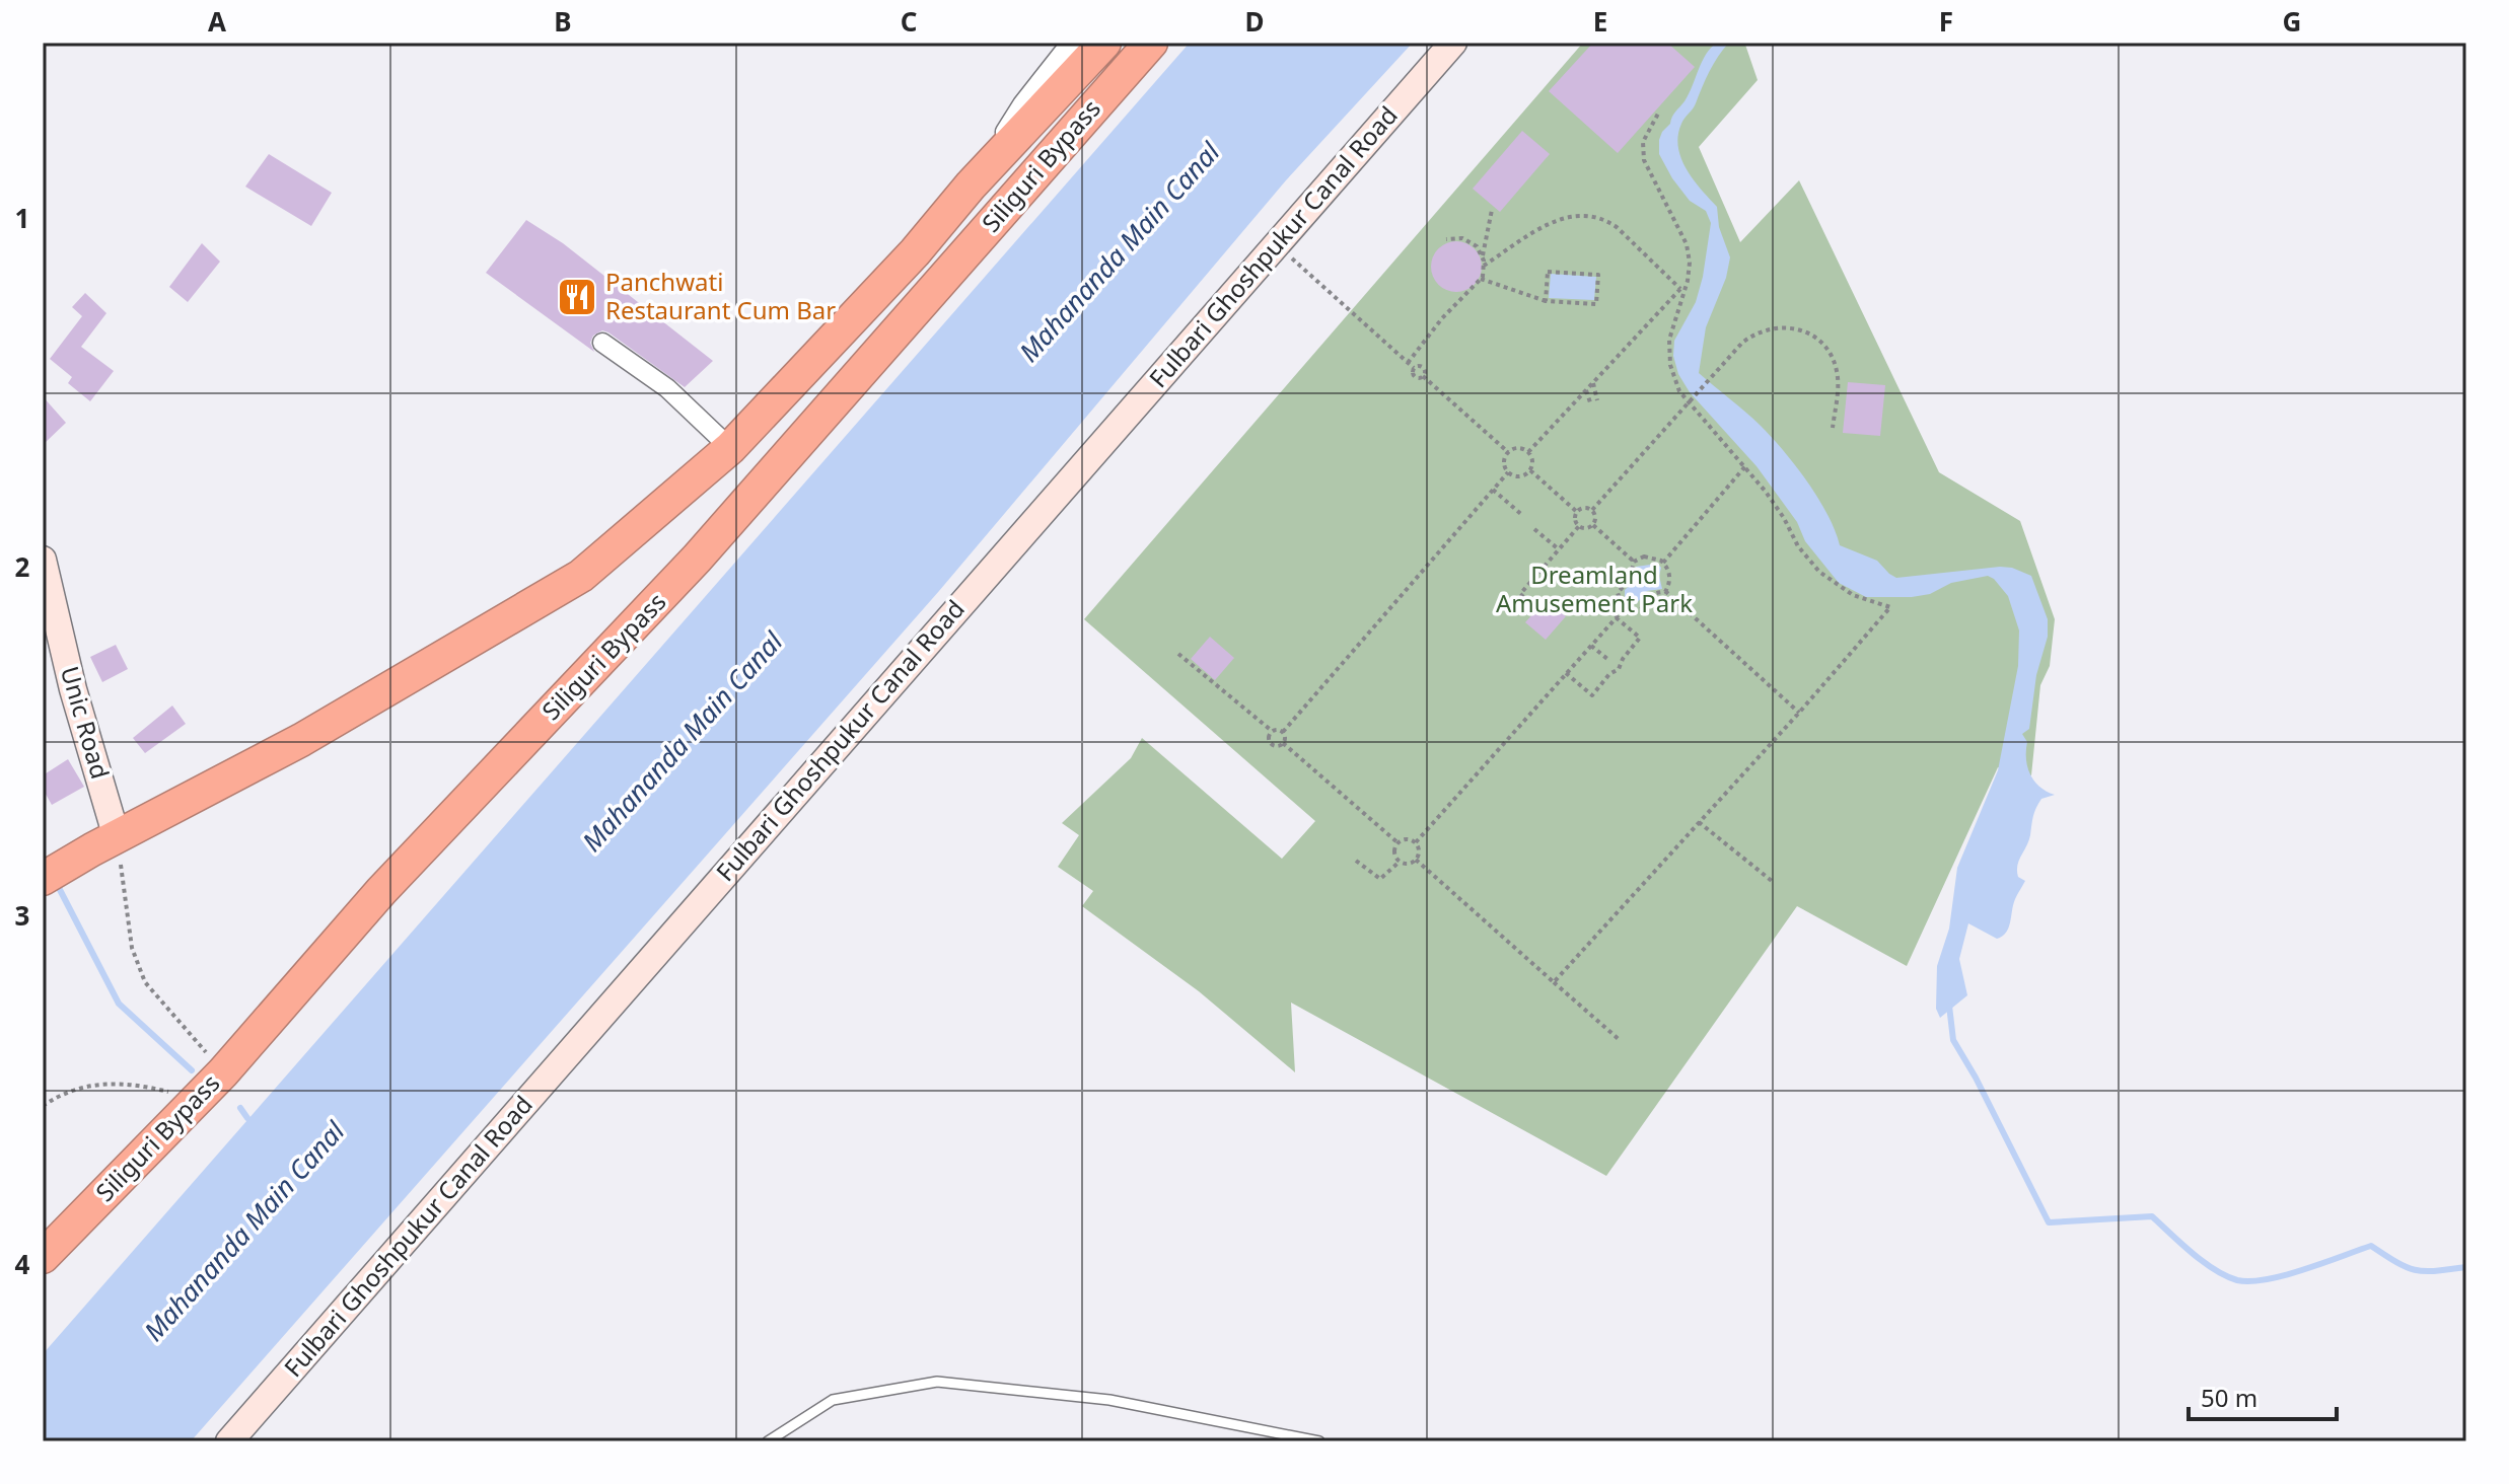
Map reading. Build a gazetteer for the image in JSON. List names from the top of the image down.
{
  "streets": {
    "highway": ["Siliguri Bypass"],
    "street": ["Fulbari Ghoshpukur Canal Road", "Unic Road"]
  },
  "water": ["Mahananda Main Canal"],
  "parks": ["Dreamland Amusement Park"],
  "places": {
    "restaurant": ["Panchwati Restaurant Cum Bar"]
  },
  "scale_bar": "50 m",
  "grid": {
    "columns": [
      "A",
      "B",
      "C",
      "D",
      "E",
      "F",
      "G"
    ],
    "rows": [
      "1",
      "2",
      "3",
      "4"
    ]
  }
}
